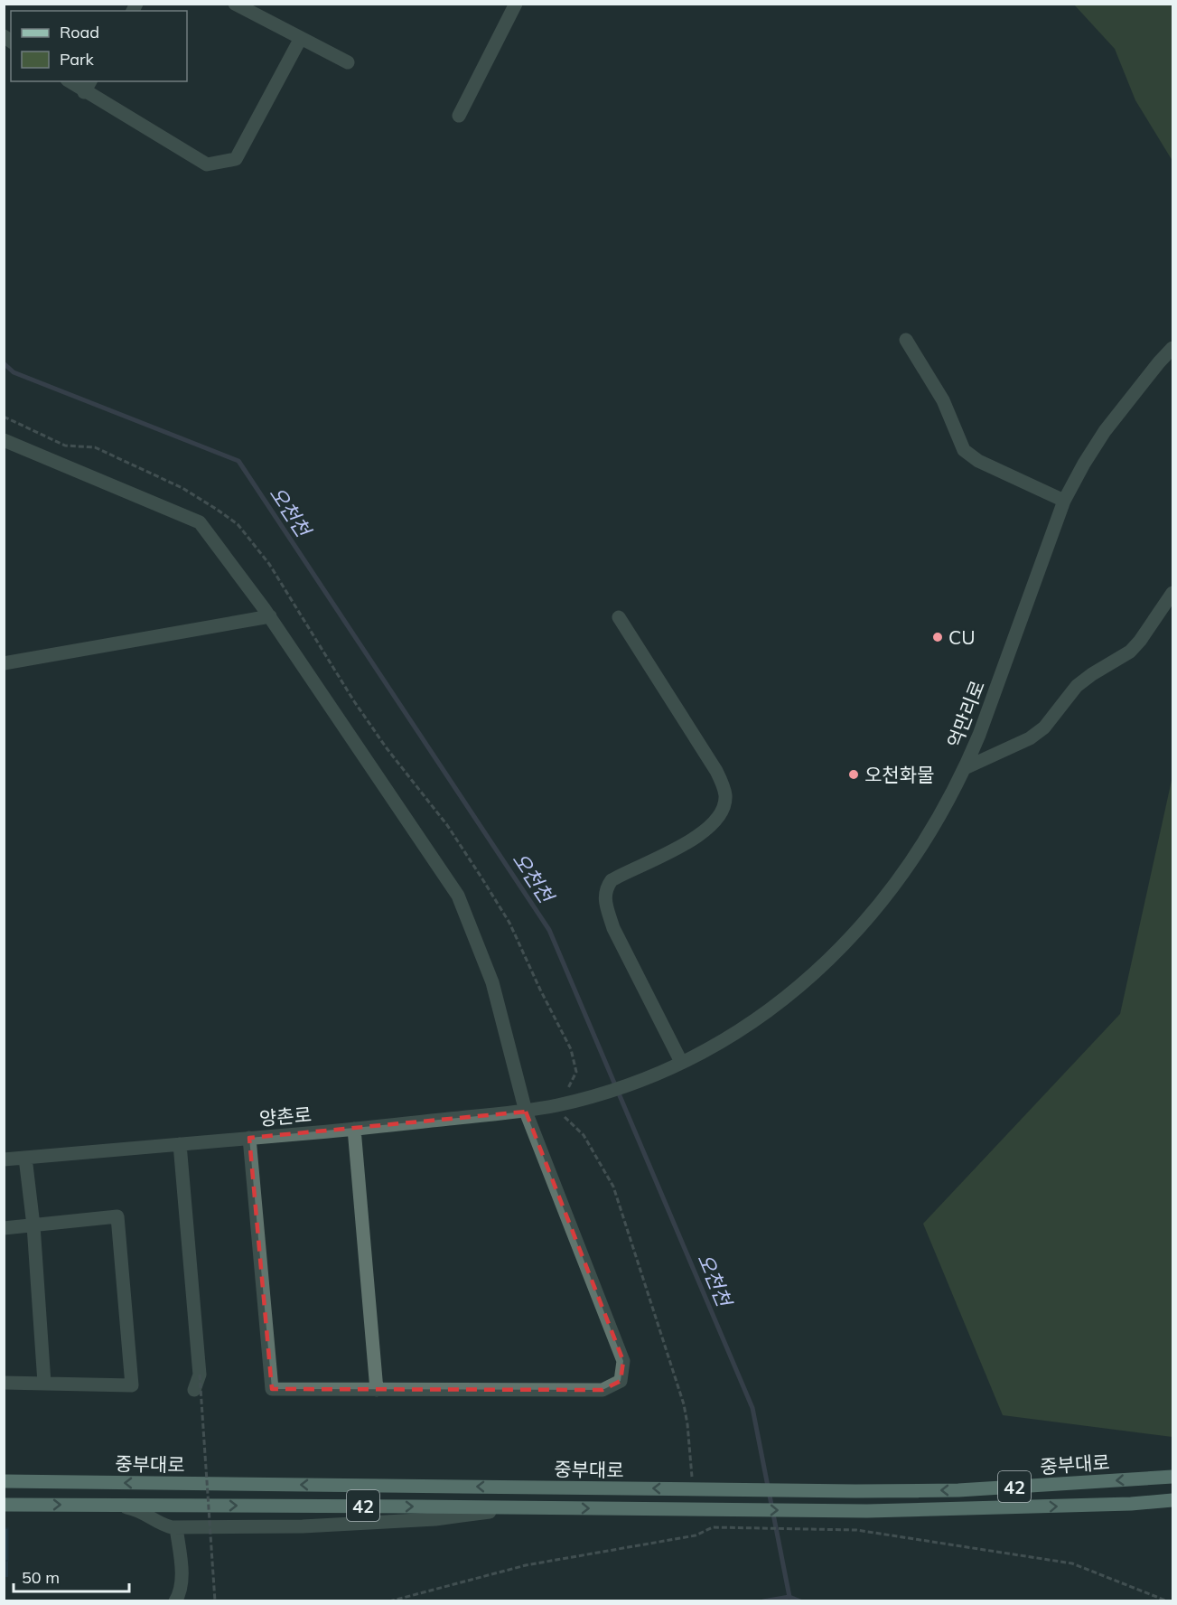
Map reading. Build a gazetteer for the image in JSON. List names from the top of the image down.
{
  "streets": {
    "main road": ["중부대로", "42"],
    "street": ["억만리로", "양촌로"]
  },
  "crossings": [
    ["억만리로", "양촌로"],
    ["중부대로", "42"]
  ],
  "water": ["오천천"],
  "places": ["CU", "오천화물"],
  "legend": ["Road", "Park"],
  "scale_bar": "50 m"
}
